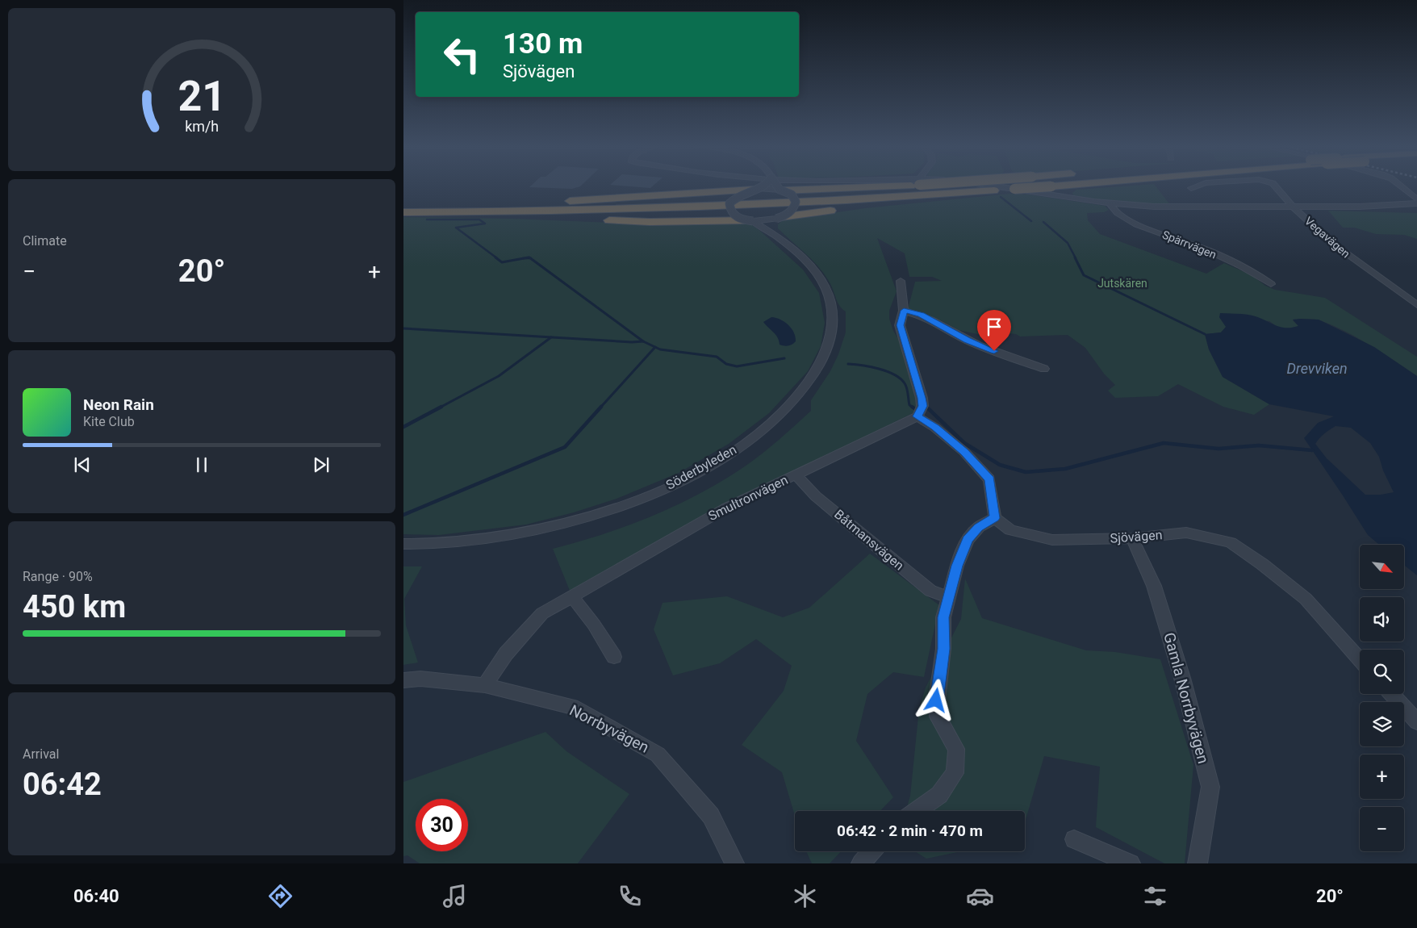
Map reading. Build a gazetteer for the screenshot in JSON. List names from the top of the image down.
{
  "streets": {
    "street": [
      "Vegavägen",
      "Spärrvägen",
      "Söderbyleden",
      "Smultronvägen",
      "Sjövägen",
      "Båtmansvägen",
      "Gamla Norrbyvägen",
      "Norrbyvägen"
    ]
  },
  "crossings": [
    ["Smultronvägen", "Båtmansvägen"],
    ["Smultronvägen", "Norrbyvägen"],
    ["Sjövägen", "Gamla Norrbyvägen"]
  ],
  "water": ["Drevviken"],
  "parks": ["Jutskären"],
  "north": "bottom right",
  "page": {
    "turn": ["130 m", "Sjövägen"],
    "tile": [
      "Climate",
      ["Range · 90%", "450 km"],
      ["Arrival", "06:42"]
    ],
    "heat": ["−", "20°", "+"],
    "song": ["Neon Rain", "Kite Club"],
    "map_buttons": ["+", "−"],
    "limit": "30",
    "trip": "06:42 · 2 min · 470 m",
    "tabs": ["06:40", "20°"],
    "gauge": ["21", "km/h"]
  }
}
